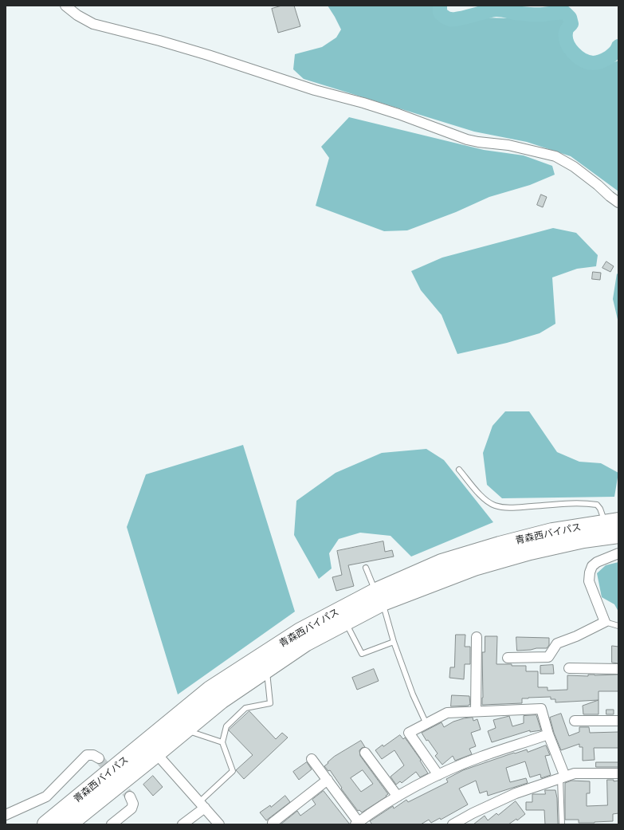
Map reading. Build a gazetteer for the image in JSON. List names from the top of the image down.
{
  "streets": {
    "highway": ["青森西バイパス"]
  }
}
